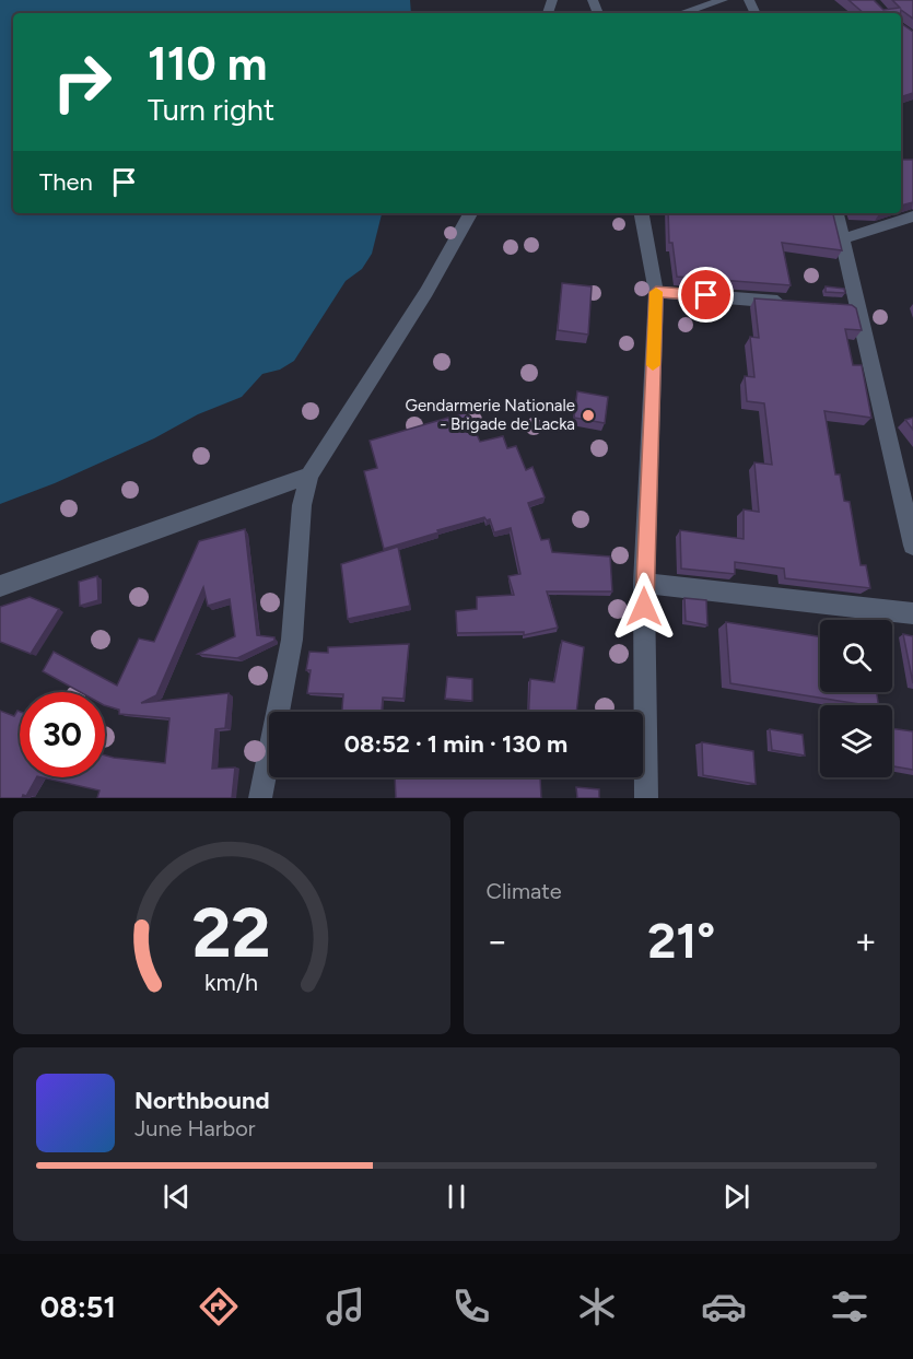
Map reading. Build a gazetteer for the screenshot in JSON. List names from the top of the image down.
{
  "places": ["Gendarmerie Nationale - Brigade de Lacka"],
  "page": {
    "turn": ["110 m", "Turn right"],
    "then": "Then",
    "limit": "30",
    "trip": "08:52 · 1 min · 130 m",
    "tile": "Climate",
    "heat": ["−", "21°", "+"],
    "song": ["Northbound", "June Harbor"],
    "tabs": "08:51",
    "gauge": ["22", "km/h"]
  }
}
